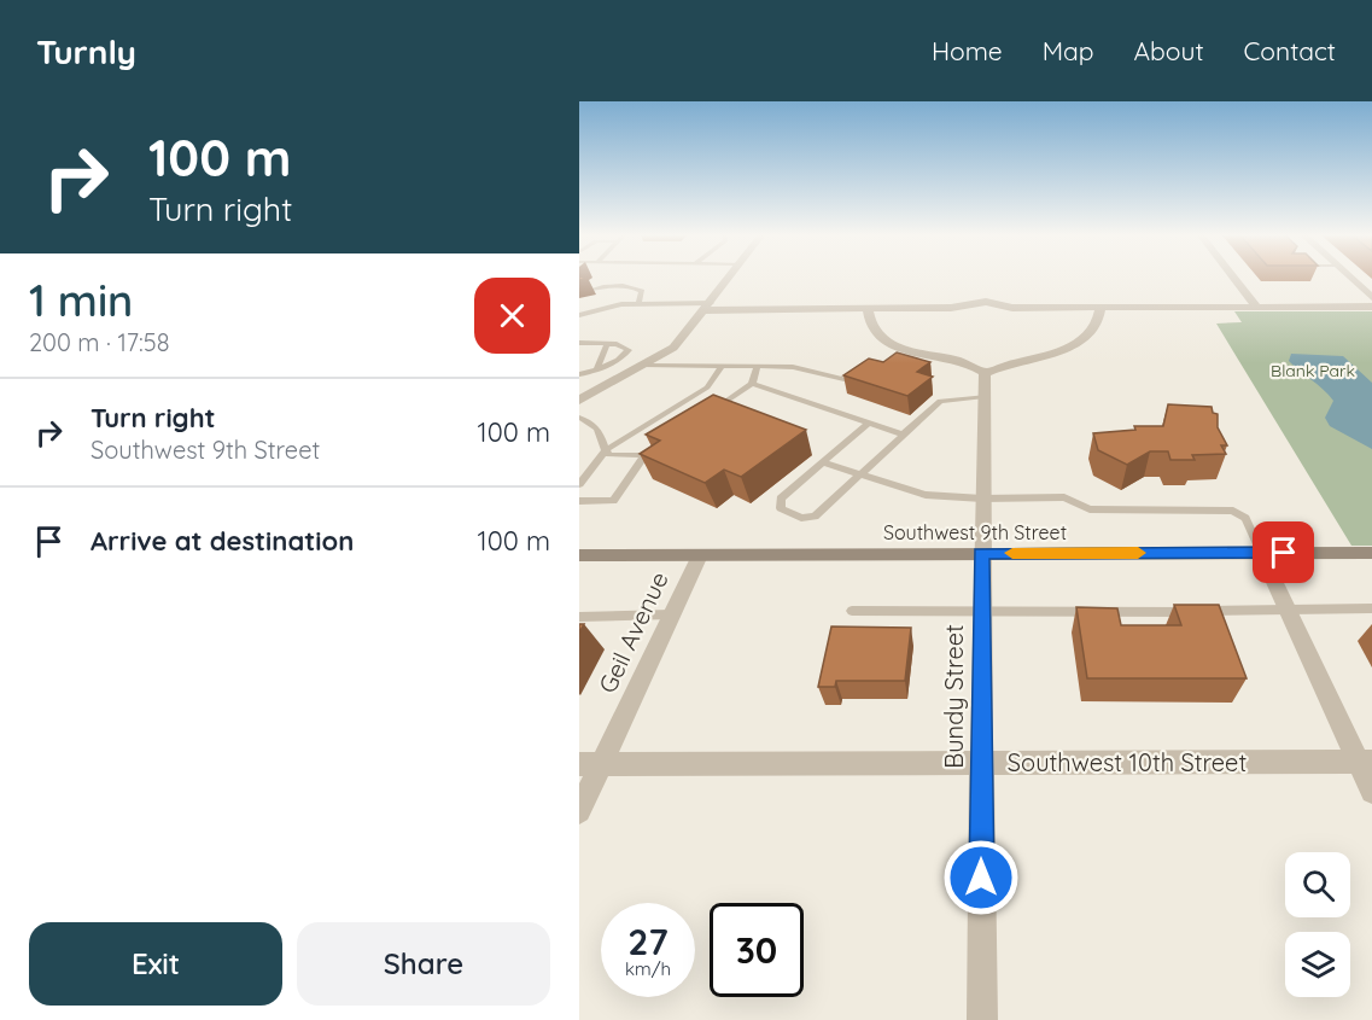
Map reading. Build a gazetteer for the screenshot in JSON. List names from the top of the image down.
{
  "streets": {
    "main road": ["Southwest 9th Street"],
    "street": ["Geil Avenue", "Bundy Street", "Southwest 10th Street"]
  },
  "crossings": [
    ["Southwest 9th Street", "Geil Avenue"],
    ["Southwest 9th Street", "Bundy Street"],
    ["Geil Avenue", "Southwest 10th Street"],
    ["Bundy Street", "Southwest 10th Street"]
  ],
  "parks": ["Blank Park"],
  "page": {
    "header": "Turnly",
    "nav": [
      "Home",
      "Map",
      "About",
      "Contact"
    ],
    "turn": ["100 m", "Turn right"],
    "heading": ["1 min", "200 m · 17:58"],
    "list": [
      {
        "name": "Turn right",
        "note": "Southwest 9th Street",
        "value": "100 m"
      },
      {
        "name": "Arrive at destination",
        "value": "100 m"
      }
    ],
    "speed": "27 km/h",
    "limit": "30",
    "buttons": ["Exit", "Share"]
  }
}
